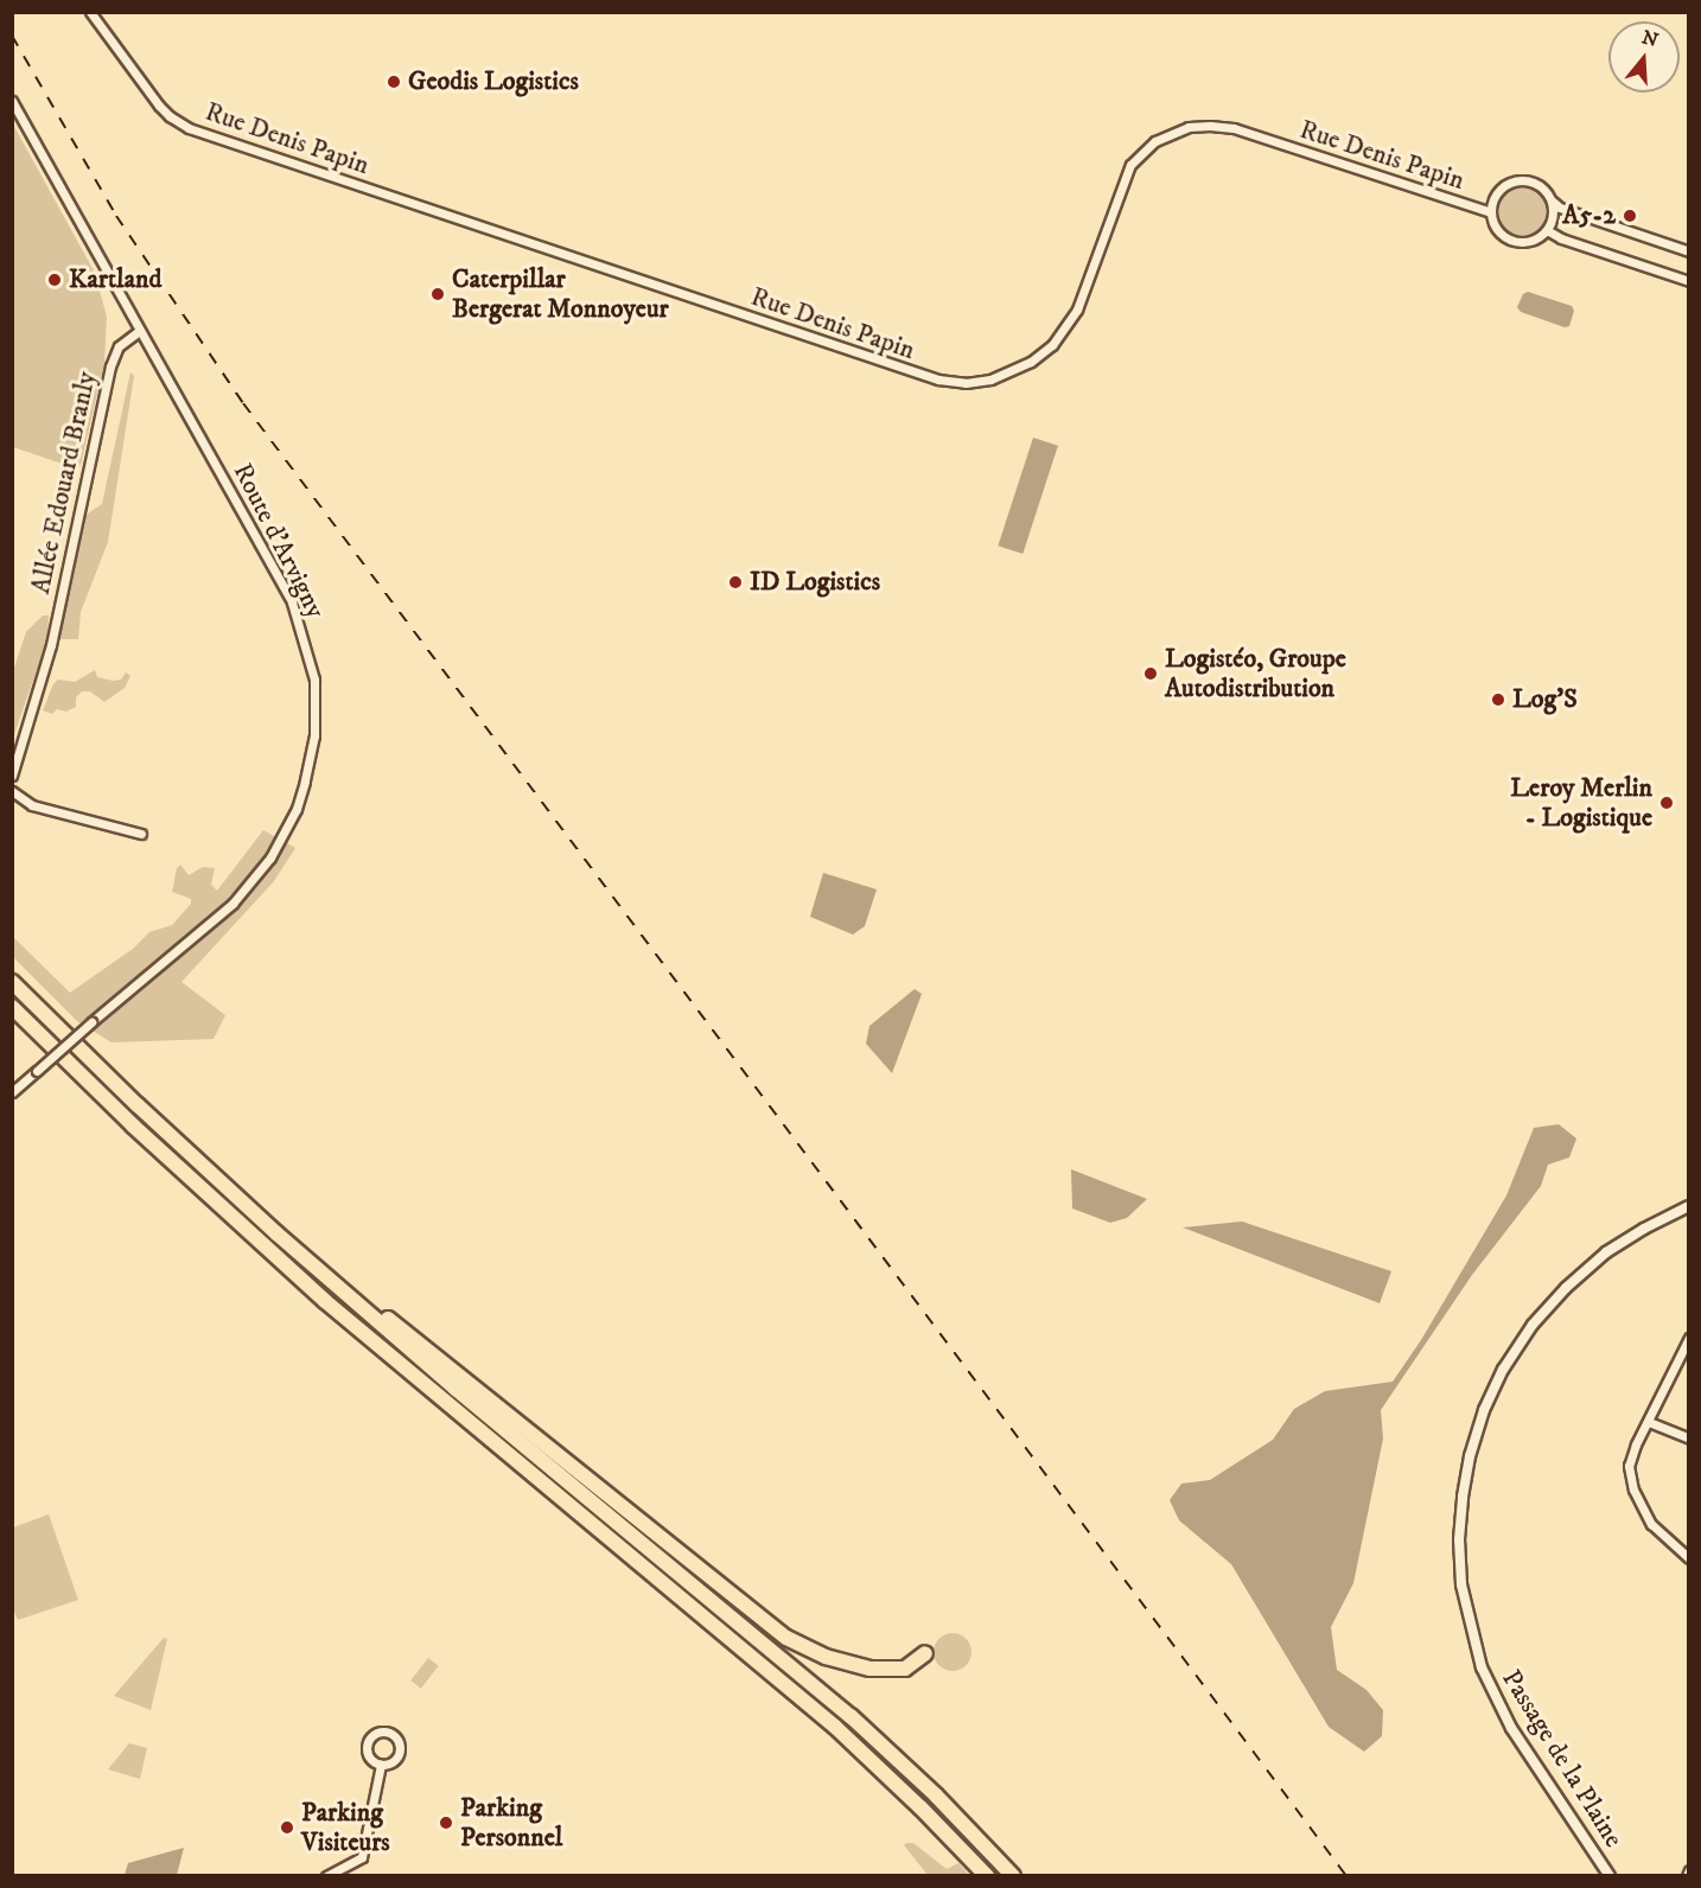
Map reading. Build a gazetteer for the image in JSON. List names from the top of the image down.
{
  "streets": {
    "street": [
      "Rue Denis Papin",
      "Allée Edouard Branly",
      "Route d'Arvigny",
      "Passage de la Plaine"
    ]
  },
  "crossings": [
    ["Allée Edouard Branly", "Route d'Arvigny"]
  ],
  "places": [
    "Geodis Logistics",
    "A5-2",
    "Kartland",
    "Caterpillar Bergerat Monnoyeur",
    "ID Logistics",
    "Logistéo, Groupe Autodistribution",
    "Log'S",
    "Leroy Merlin - Logistique",
    "Parking Personnel",
    "Parking Visiteurs"
  ],
  "north": "top"
}
